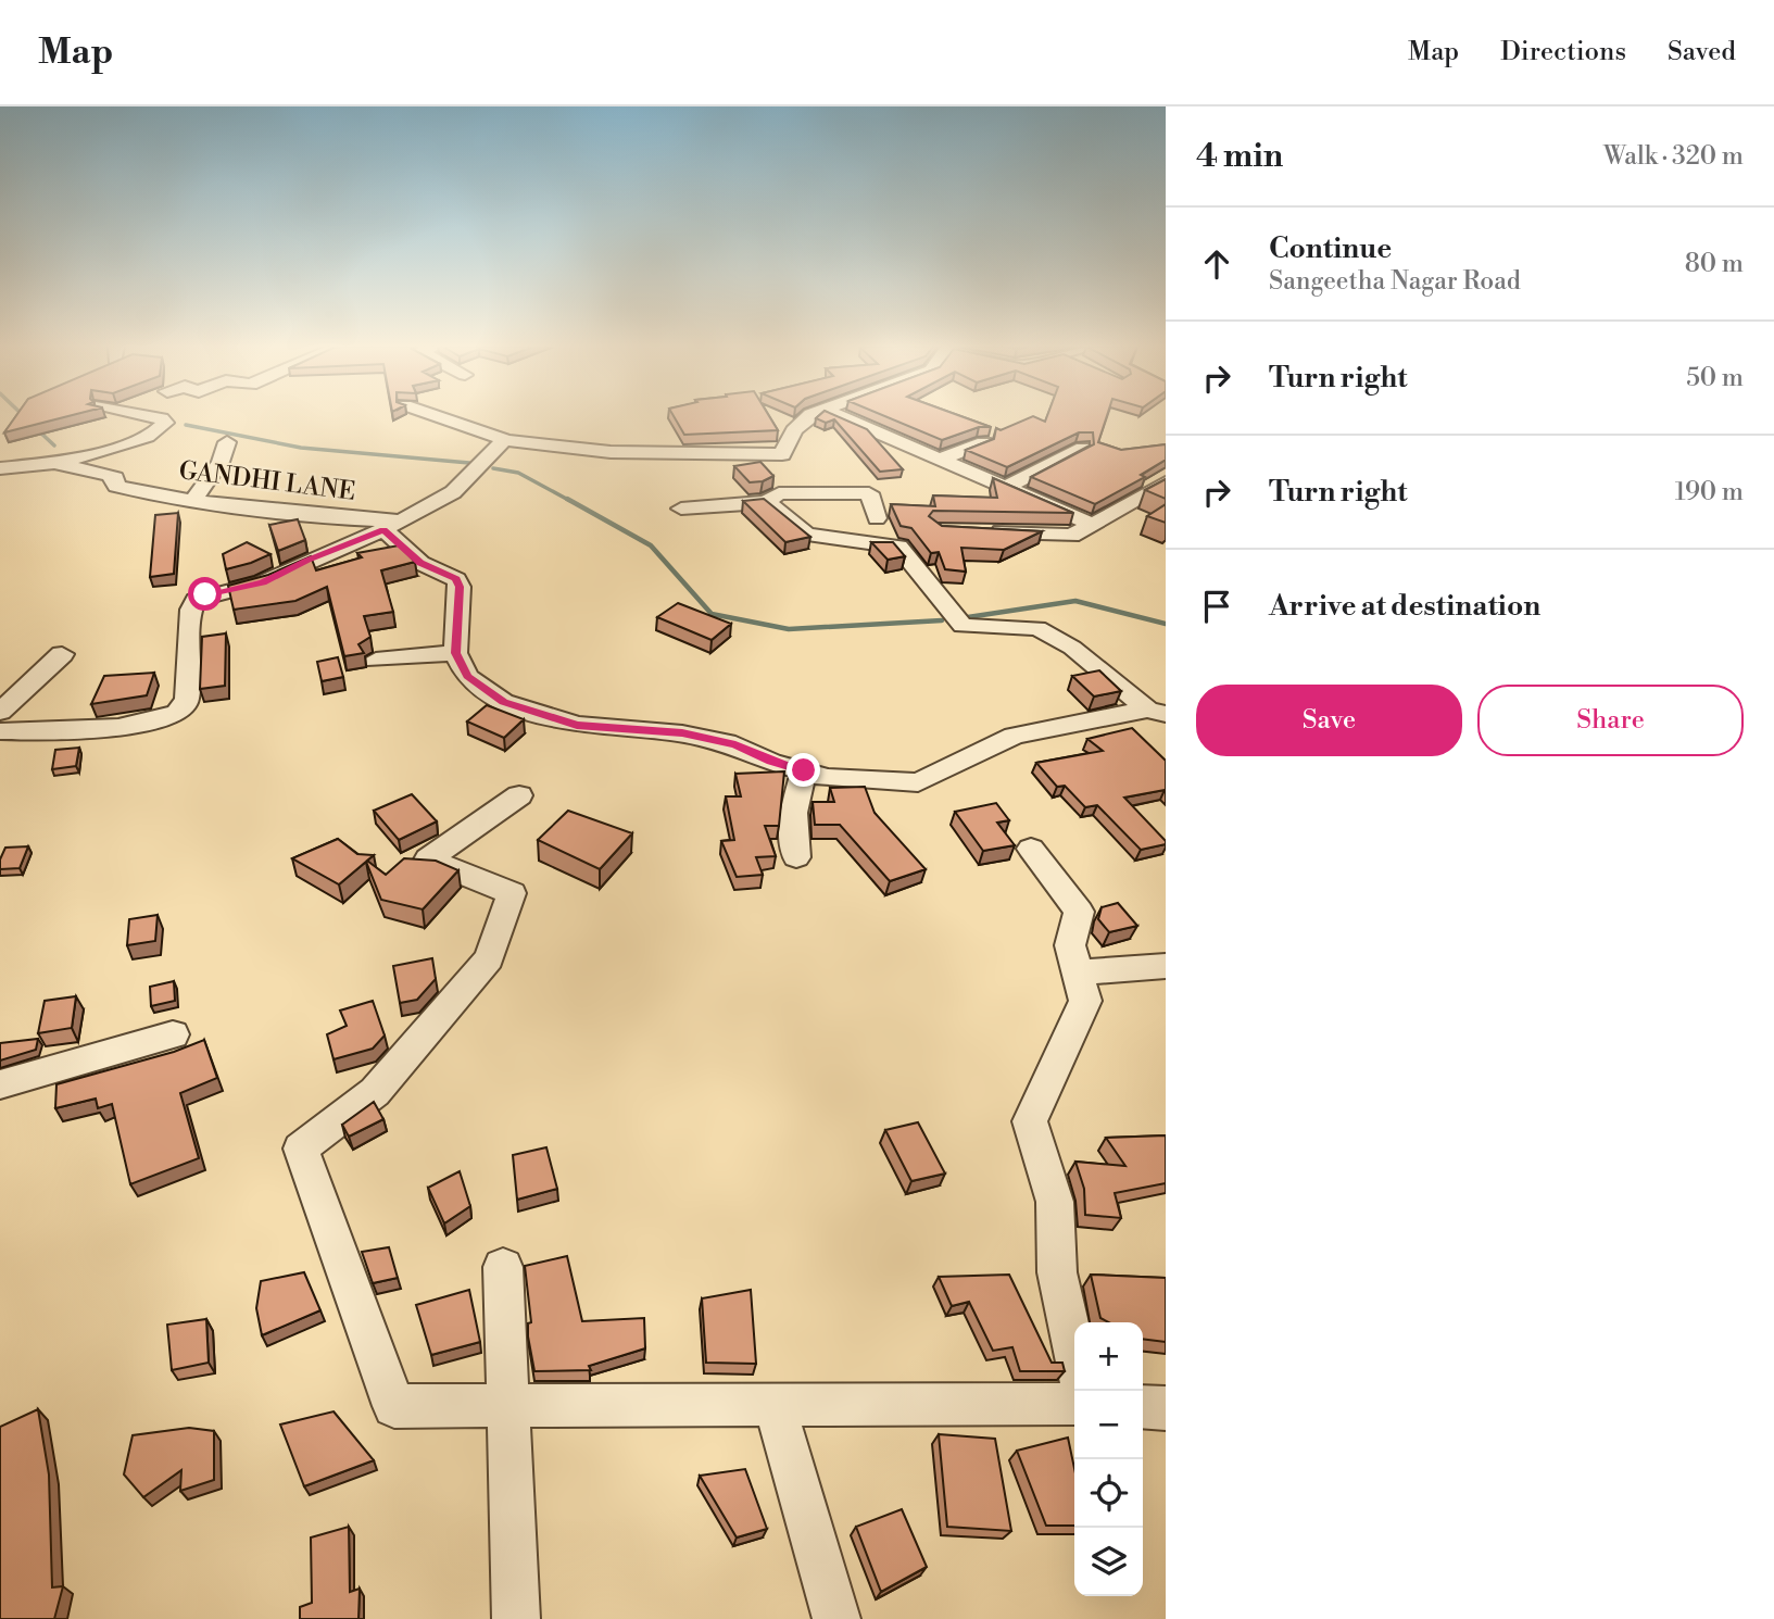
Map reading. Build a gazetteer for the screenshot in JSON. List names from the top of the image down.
{
  "streets": {
    "street": ["GANDHI LANE"]
  },
  "page": {
    "header": "Map",
    "nav": ["Map", "Directions", "Saved"],
    "heading": ["4 min", "Walk · 320 m"],
    "list": [
      ["Continue", "Sangeetha Nagar Road", "80 m"],
      ["Turn right", "50 m"],
      ["Turn right", "190 m"],
      "Arrive at destination"
    ],
    "buttons": ["Save", "Share"],
    "map_buttons": ["+", "−"]
  }
}
